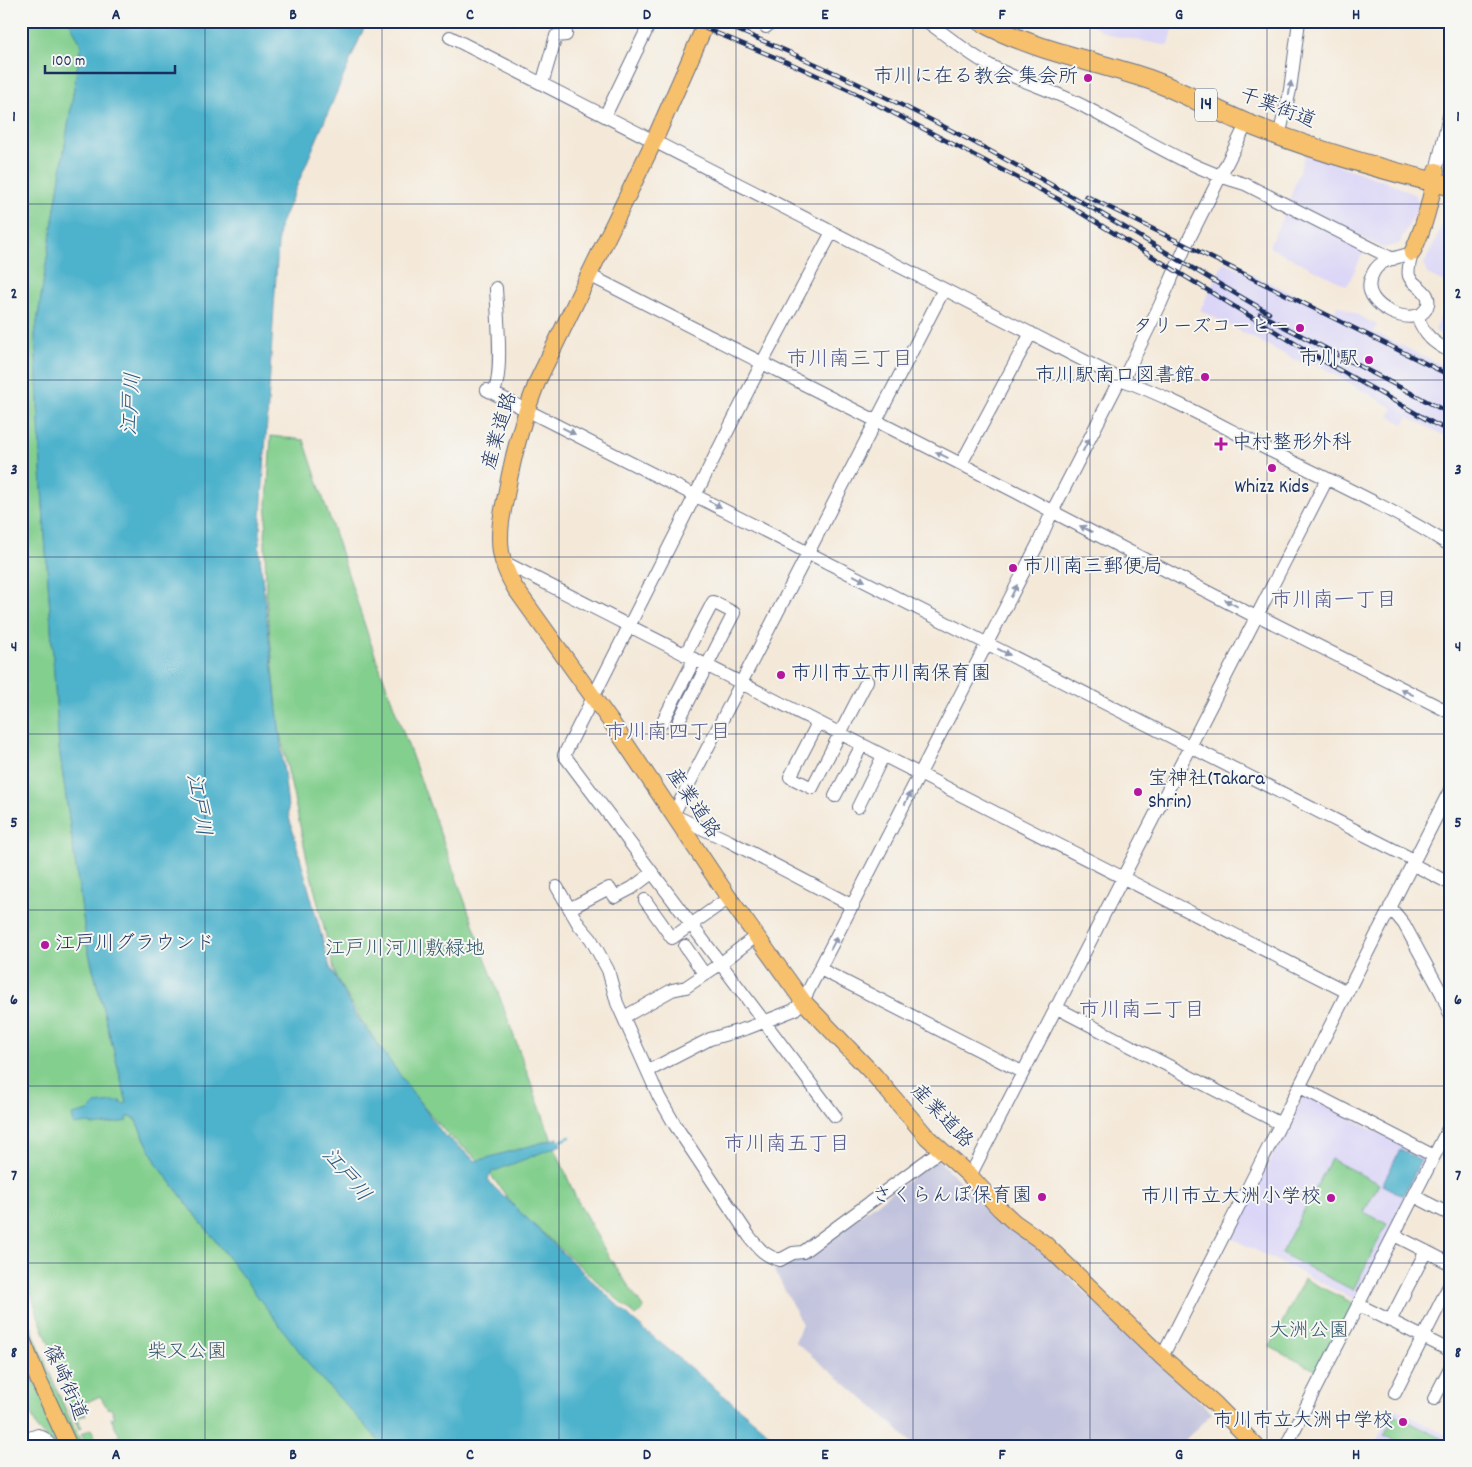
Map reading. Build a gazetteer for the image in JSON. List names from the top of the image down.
{
  "streets": {
    "highway": ["14", "千葉街道"],
    "main road": ["産業道路", "篠崎街道"]
  },
  "districts": [
    "市川南三丁目",
    "市川南一丁目",
    "市川南四丁目",
    "市川南二丁目",
    "市川南五丁目"
  ],
  "water": ["江戸川"],
  "parks": ["江戸川河川敷緑地", "大洲公園", "柴又公園"],
  "places": {
    "other": [
      "市川に在る教会 集会所",
      "タリーズコーヒー",
      "市川駅",
      "市川駅南口図書館",
      "Whizz Kids",
      "市川南三郵便局",
      "市川市立市川南保育園",
      "宝神社(Takara Shrin)",
      "江戸川グラウンド",
      "さくらんぼ保育園",
      "市川市立大洲小学校",
      "市川市立大洲中学校"
    ],
    "health": ["中村整形外科"]
  },
  "scale_bar": "100 m",
  "grid": {
    "columns": [
      "A",
      "B",
      "C",
      "D",
      "E",
      "F",
      "G",
      "H"
    ],
    "rows": [
      "1",
      "2",
      "3",
      "4",
      "5",
      "6",
      "7",
      "8"
    ]
  }
}
